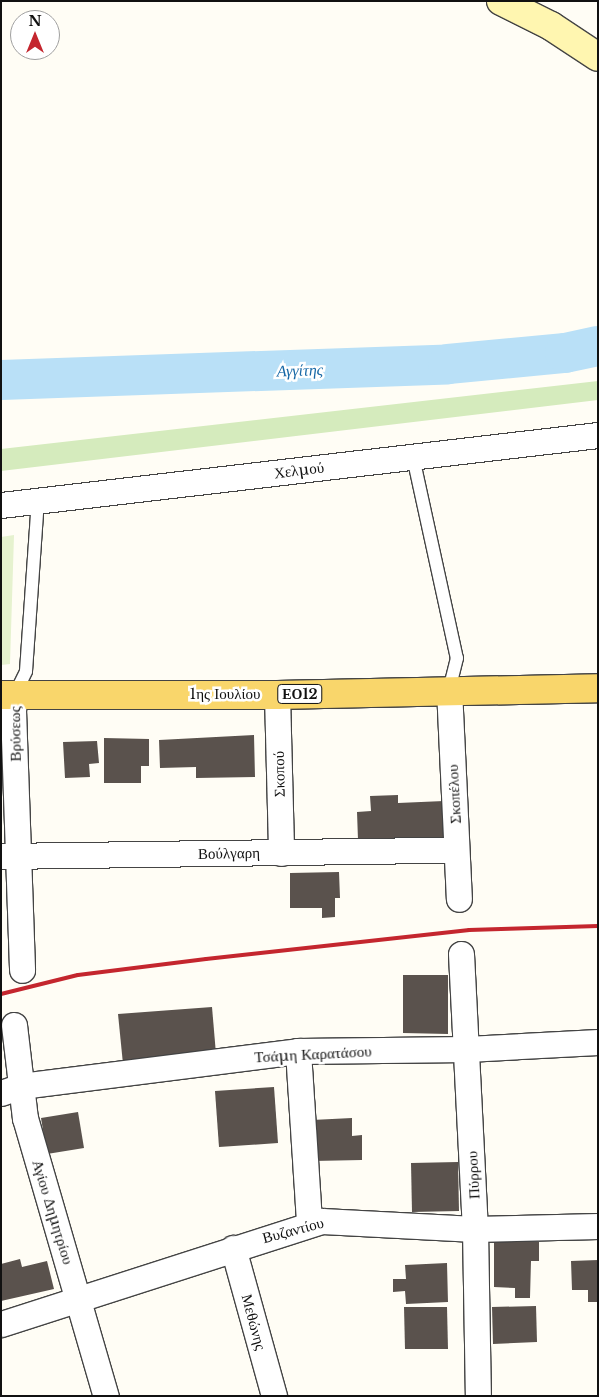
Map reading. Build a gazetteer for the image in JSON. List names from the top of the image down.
{
  "streets": {
    "main road": ["1ης Ιουλίου", "ΕΟ12"],
    "street": [
      "Χελμού",
      "Βρύσεως",
      "Σκοπού",
      "Σκοπέλου",
      "Βούλγαρη",
      "Τσάμη Καρατάσου",
      "Πύρρου",
      "Αγίου Δημητρίου",
      "Βυζαντίου",
      "Μεθώνης"
    ]
  },
  "crossings": [
    ["Χελμού", "Βρύσεως"],
    ["1ης Ιουλίου", "Βρύσεως"],
    ["1ης Ιουλίου", "Σκοπού"],
    ["1ης Ιουλίου", "Σκοπέλου"],
    ["Βρύσεως", "Βούλγαρη"],
    ["Σκοπού", "Βούλγαρη"],
    ["Σκοπέλου", "Βούλγαρη"],
    ["Τσάμη Καρατάσου", "Πύρρου"],
    ["Τσάμη Καρατάσου", "Αγίου Δημητρίου"],
    ["Πύρρου", "Βυζαντίου"],
    ["Αγίου Δημητρίου", "Βυζαντίου"],
    ["Βυζαντίου", "Μεθώνης"]
  ],
  "water": ["Αγγίτης"],
  "north": "top"
}
